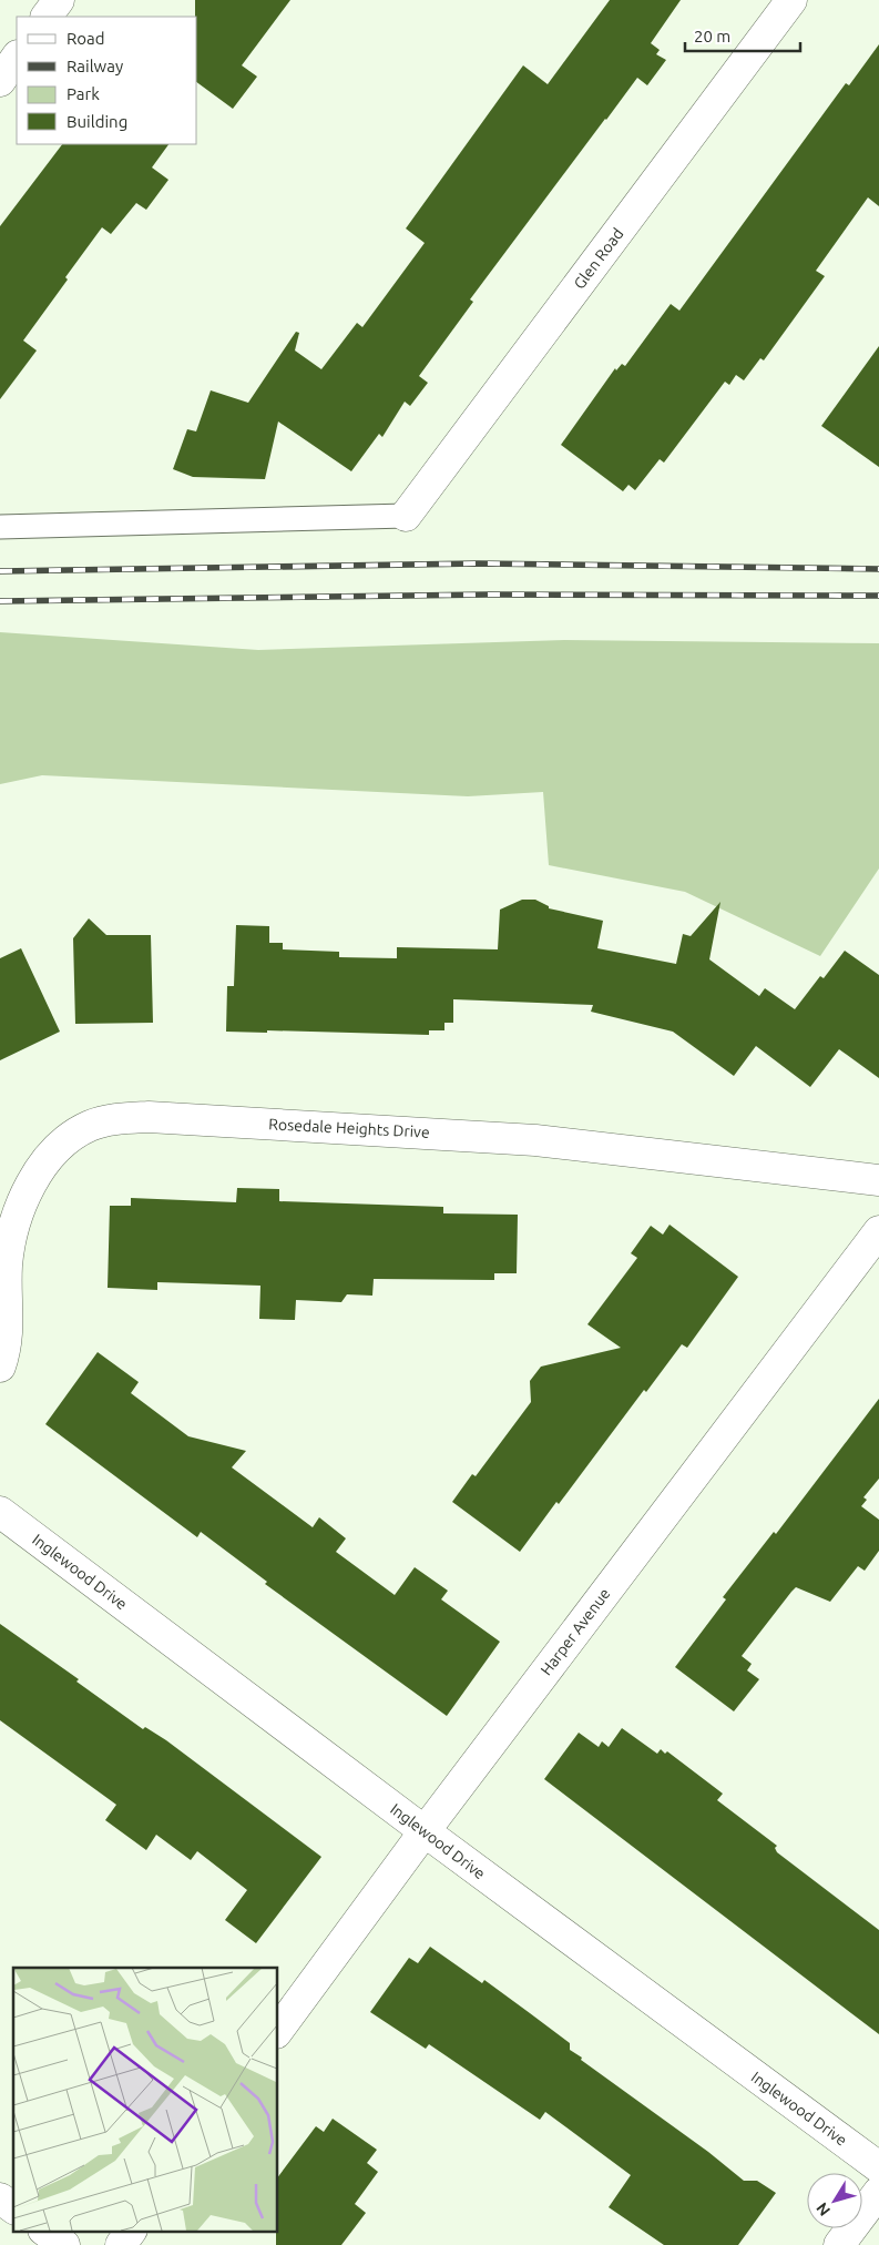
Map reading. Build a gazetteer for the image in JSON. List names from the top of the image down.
{
  "streets": {
    "street": [
      "Glen Road",
      "Rosedale Heights Drive",
      "Inglewood Drive",
      "Harper Avenue"
    ]
  },
  "crossings": [
    ["Inglewood Drive", "Harper Avenue"]
  ],
  "legend": [
    "Road",
    "Railway",
    "Park",
    "Building"
  ],
  "scale_bar": "20 m",
  "north": "bottom left"
}
